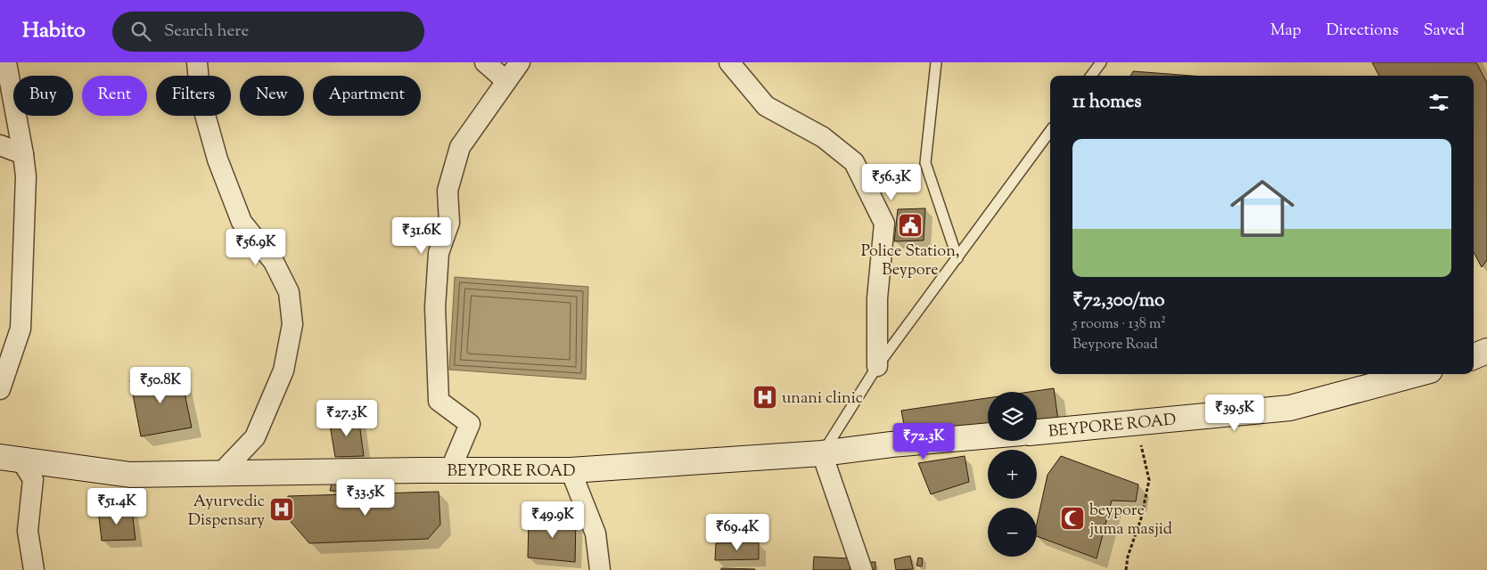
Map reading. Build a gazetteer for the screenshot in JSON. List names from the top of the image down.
{
  "streets": {
    "main road": ["BEYPORE ROAD"]
  },
  "places": {
    "public building": ["Police Station, Beypore"],
    "hospital": ["unani clinic", "Ayurvedic Dispensary"],
    "mosque": ["beypore juma masjid"]
  },
  "page": {
    "header": "Habito",
    "search": "Search here",
    "nav": ["Map", "Directions", "Saved"],
    "chip": [
      "Buy",
      "Rent",
      "Filters",
      "New",
      "Apartment"
    ],
    "heading": "11 homes",
    "list": [
      {
        "name": "₹72,300/mo",
        "note": "5 rooms · 138 m² · Beypore Road"
      }
    ],
    "price": [
      "₹56.3K",
      "₹31.6K",
      "₹56.9K",
      "₹50.8K",
      "₹39.5K",
      "₹27.3K",
      "₹72.3K",
      "₹33.5K",
      "₹51.4K",
      "₹49.9K",
      "₹69.4K"
    ],
    "map_buttons": ["+", "−"]
  }
}
